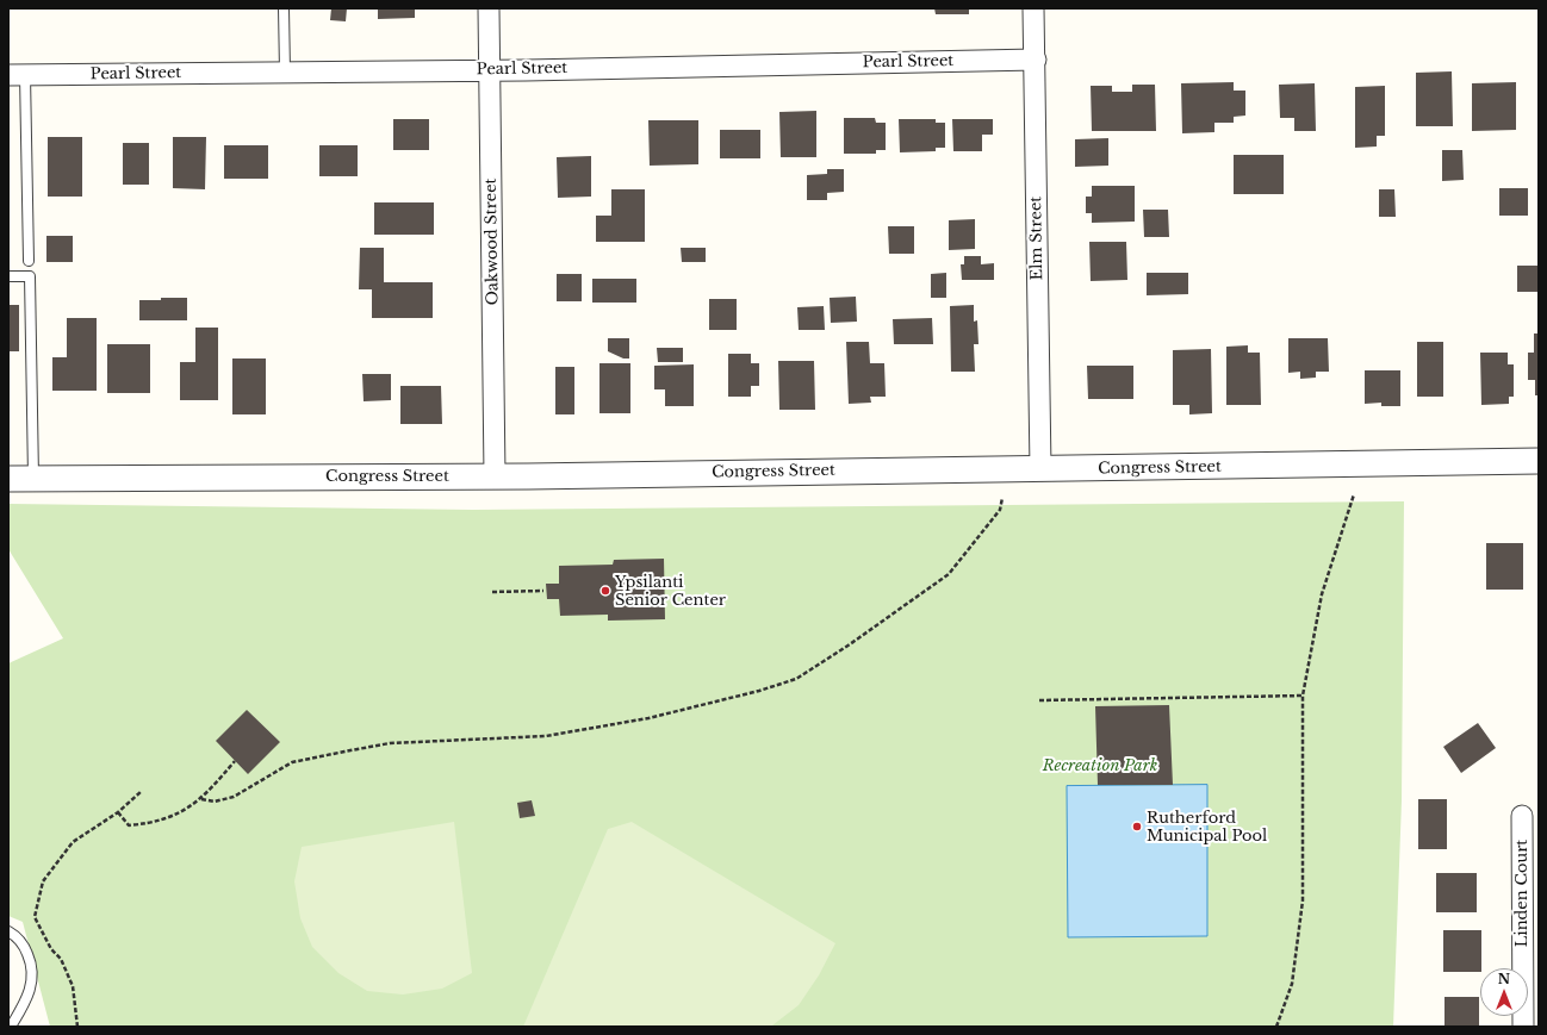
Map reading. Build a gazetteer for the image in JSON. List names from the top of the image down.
{
  "streets": {
    "street": [
      "Pearl Street",
      "Elm Street",
      "Oakwood Street",
      "Congress Street",
      "Linden Court"
    ]
  },
  "crossings": [
    ["Pearl Street", "Elm Street"],
    ["Pearl Street", "Oakwood Street"],
    ["Elm Street", "Congress Street"],
    ["Oakwood Street", "Congress Street"]
  ],
  "parks": ["Recreation Park"],
  "places": ["Ypsilanti Senior Center", "Rutherford Municipal Pool"],
  "north": "top"
}
